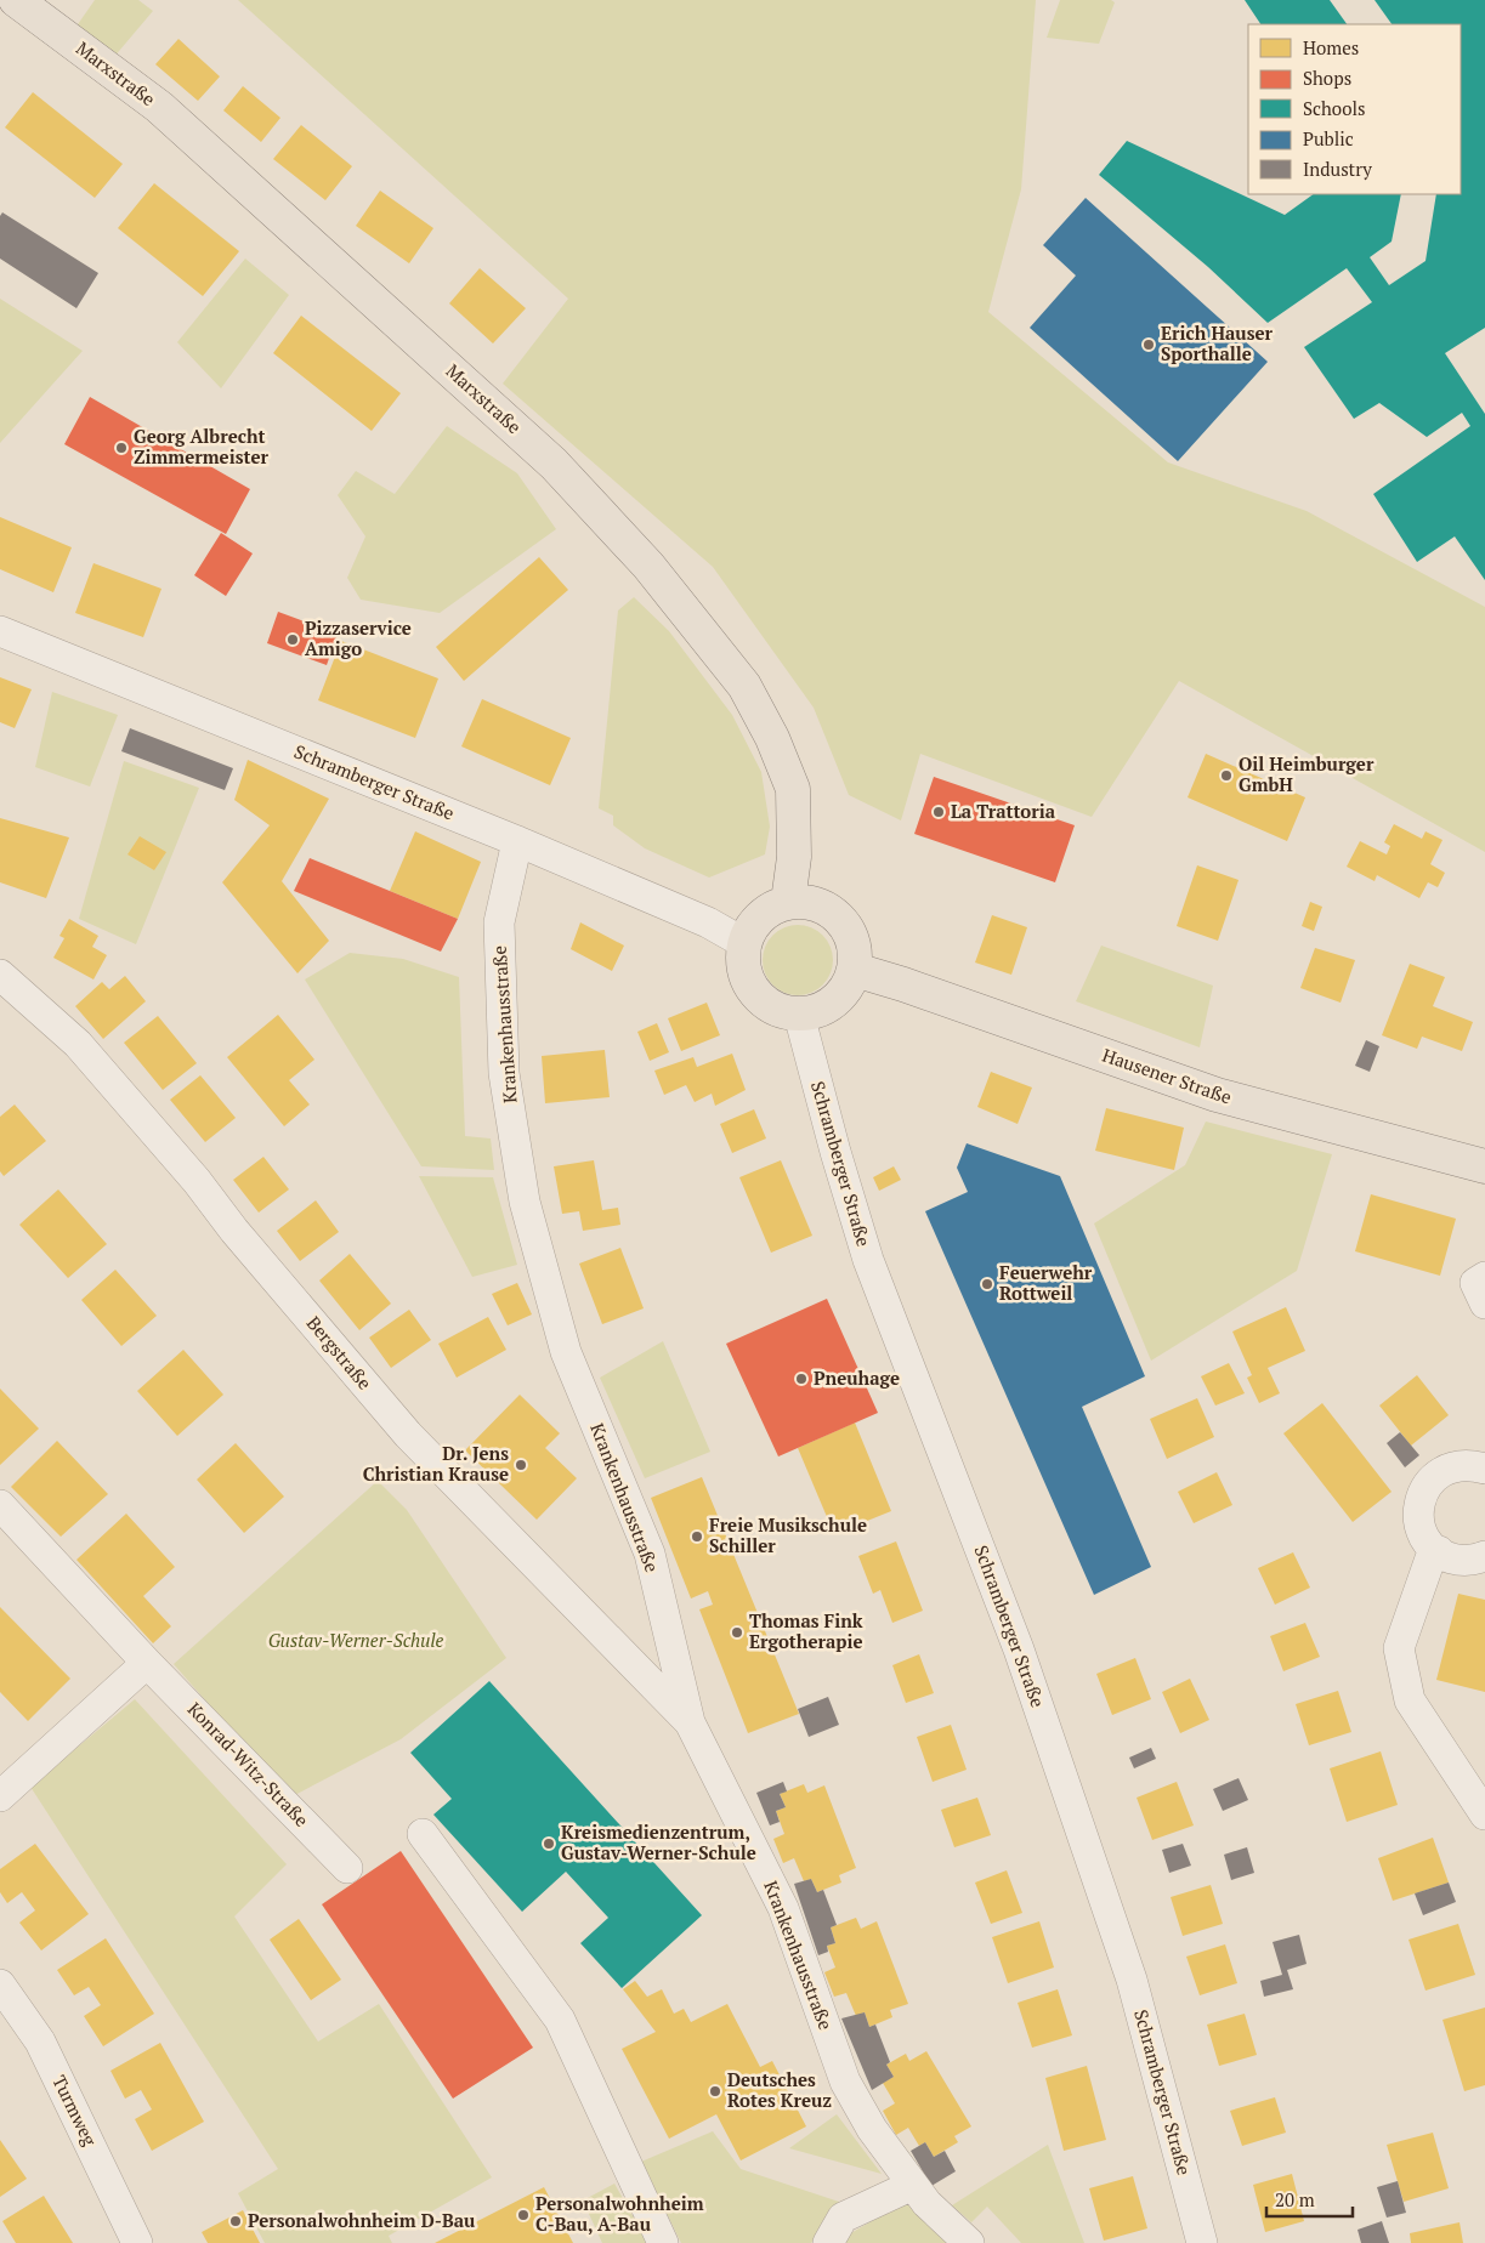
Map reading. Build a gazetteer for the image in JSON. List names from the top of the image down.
{
  "streets": {
    "main road": ["Marxstraße", "Hausener Straße"],
    "street": [
      "Schramberger Straße",
      "Krankenhausstraße",
      "Bergstraße",
      "Konrad-Witz-Straße",
      "Turmweg"
    ]
  },
  "crossings": [
    ["Marxstraße", "Schramberger Straße"],
    ["Marxstraße", "Hausener Straße"],
    ["Schramberger Straße", "Krankenhausstraße"],
    ["Schramberger Straße", "Hausener Straße"],
    ["Krankenhausstraße", "Bergstraße"]
  ],
  "parks": ["Gustav-Werner-Schule"],
  "places": [
    "Erich Hauser Sporthalle",
    "Georg Albrecht Zimmermeister",
    "Pizzaservice Amigo",
    "Oil Heimburger GmbH",
    "La Trattoria",
    "Feuerwehr Rottweil",
    "Pneuhage",
    "Dr. Jens Christian Krause",
    "Freie Musikschule Schiller",
    "Thomas Fink Ergotherapie",
    "Kreismedienzentrum, Gustav-Werner-Schule",
    "Deutsches Rotes Kreuz",
    "Personalwohnheim C-Bau, A-Bau",
    "Personalwohnheim D-Bau"
  ],
  "legend": [
    "Homes",
    "Shops",
    "Schools",
    "Public",
    "Industry"
  ],
  "scale_bar": "20 m"
}
